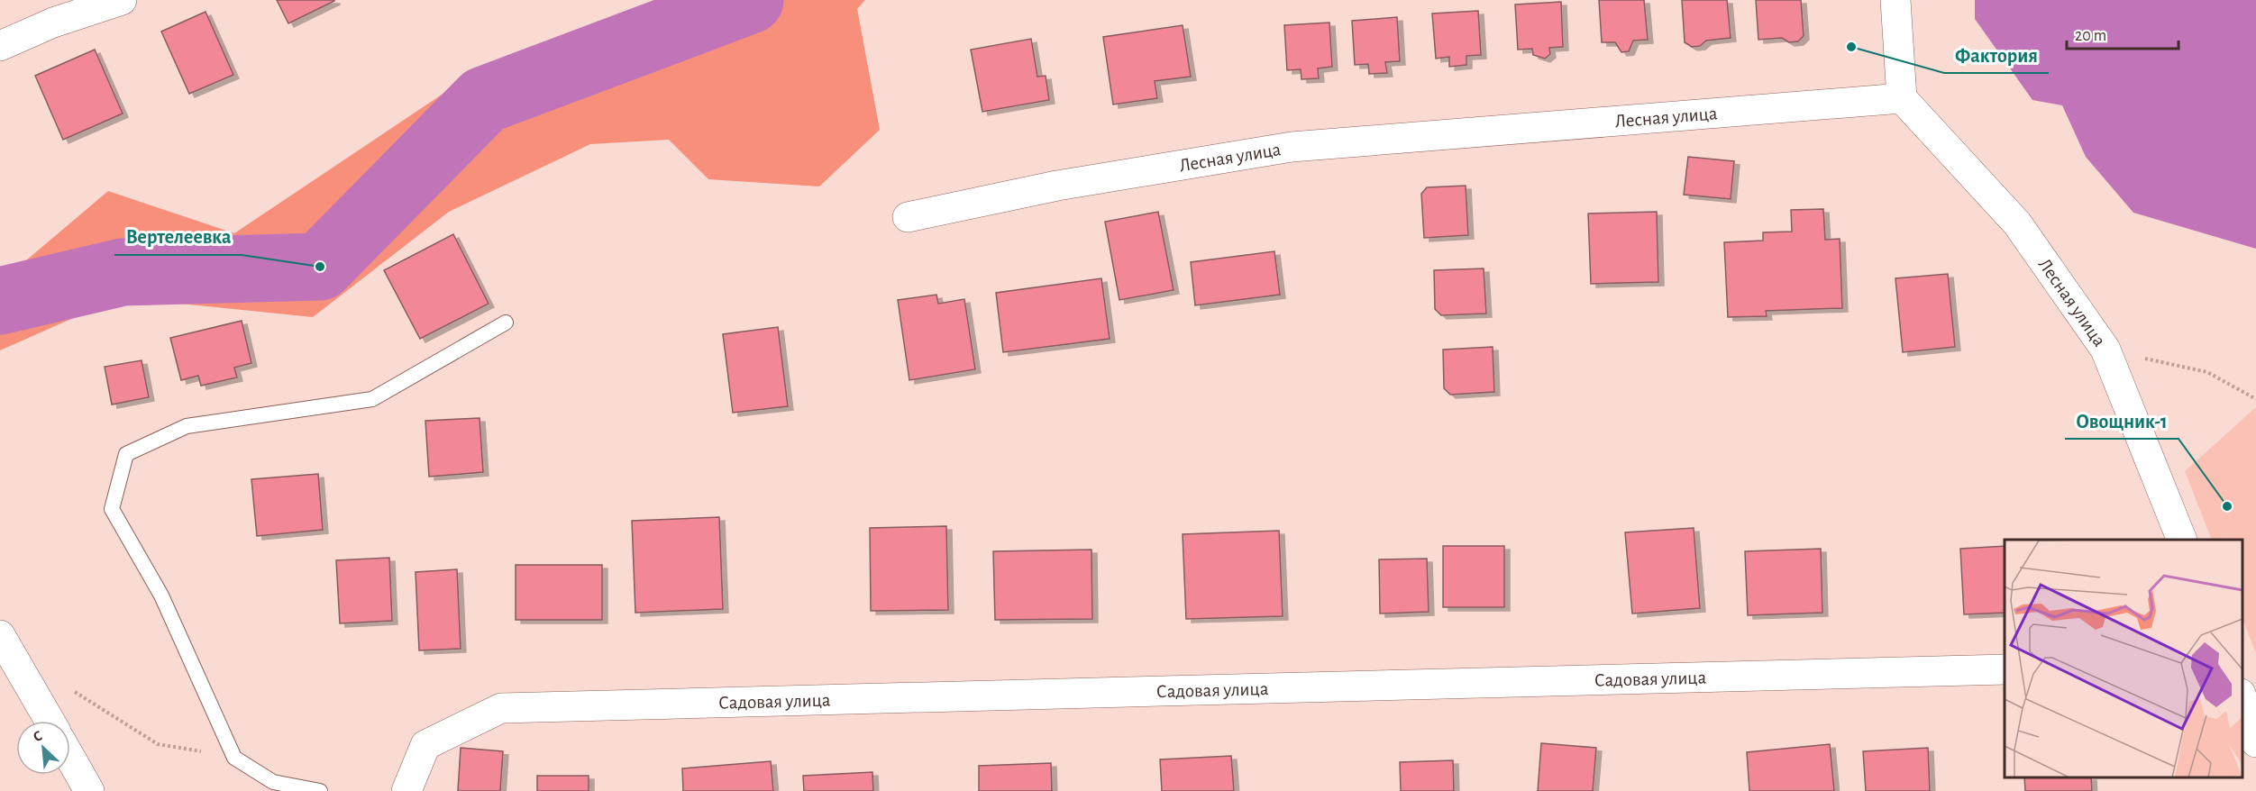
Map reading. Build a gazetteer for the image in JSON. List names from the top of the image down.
{
  "streets": {
    "street": ["Лесная улица", "Садовая улица"]
  },
  "places": ["Фактория", "Вертелеевка", "Овощник-1"],
  "scale_bar": "20 m",
  "north": "top left"
}
